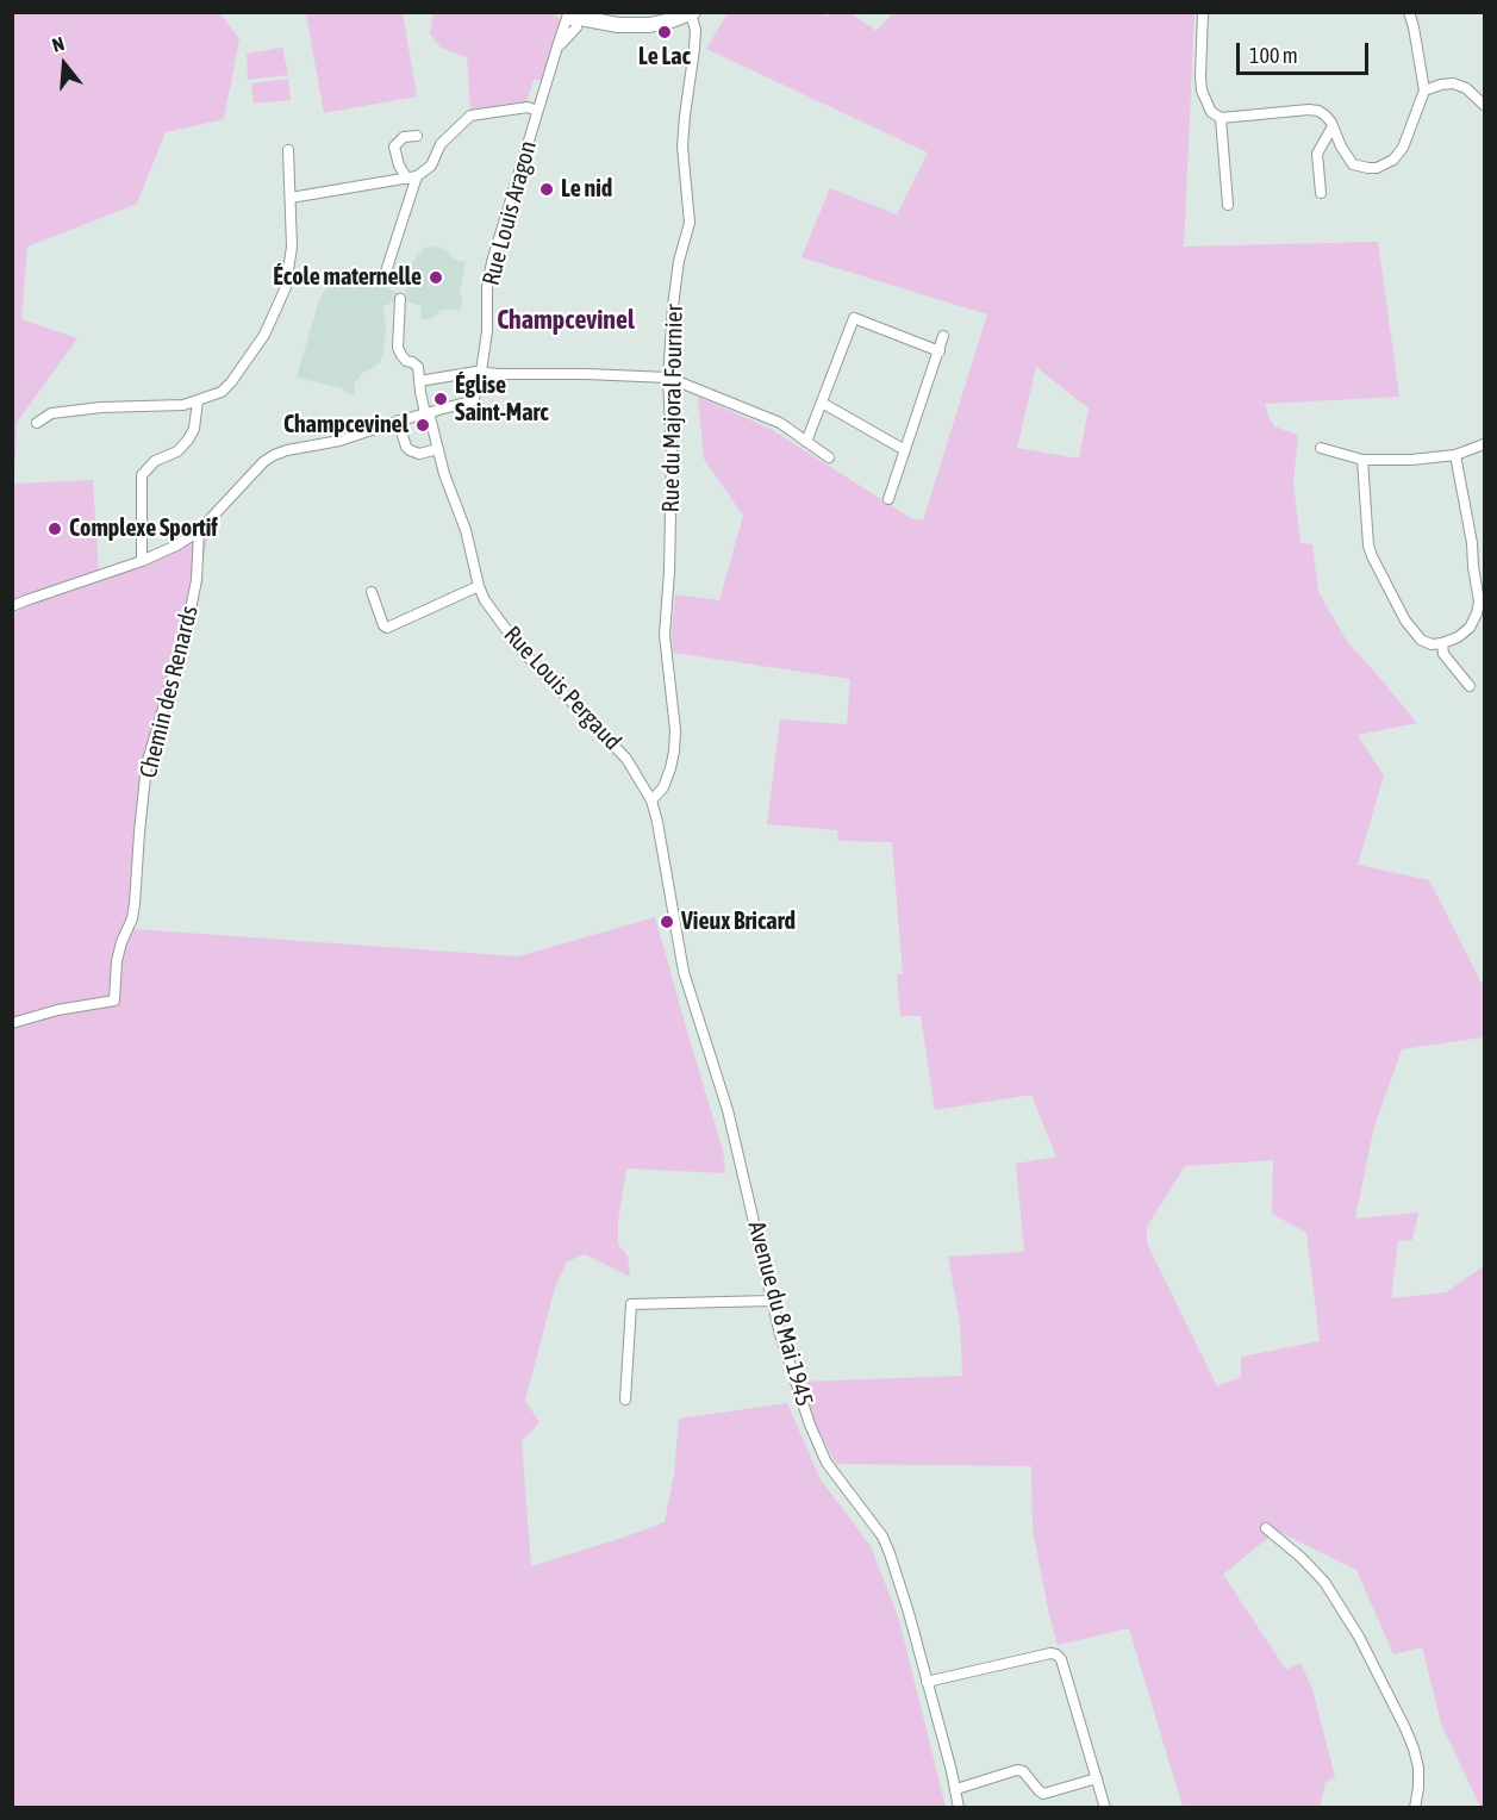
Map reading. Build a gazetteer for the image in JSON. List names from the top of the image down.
{
  "streets": {
    "main road": ["Rue Louis Aragon"],
    "street": [
      "Rue du Majoral Fournier",
      "Rue Louis Pergaud",
      "Chemin des Renards",
      "Avenue du 8 Mai 1945"
    ]
  },
  "crossings": [
    ["Rue Louis Aragon", "Rue du Majoral Fournier"],
    ["Rue Louis Aragon", "Rue Louis Pergaud"],
    ["Rue du Majoral Fournier", "Rue Louis Pergaud"],
    ["Rue du Majoral Fournier", "Avenue du 8 Mai 1945"],
    ["Rue Louis Pergaud", "Avenue du 8 Mai 1945"]
  ],
  "districts": ["Champcevinel"],
  "places": [
    "Le Lac",
    "Le nid",
    "École maternelle",
    "Église Saint-Marc",
    "Champcevinel",
    "Complexe Sportif",
    "Vieux Bricard"
  ],
  "scale_bar": "100 m",
  "north": "top"
}
